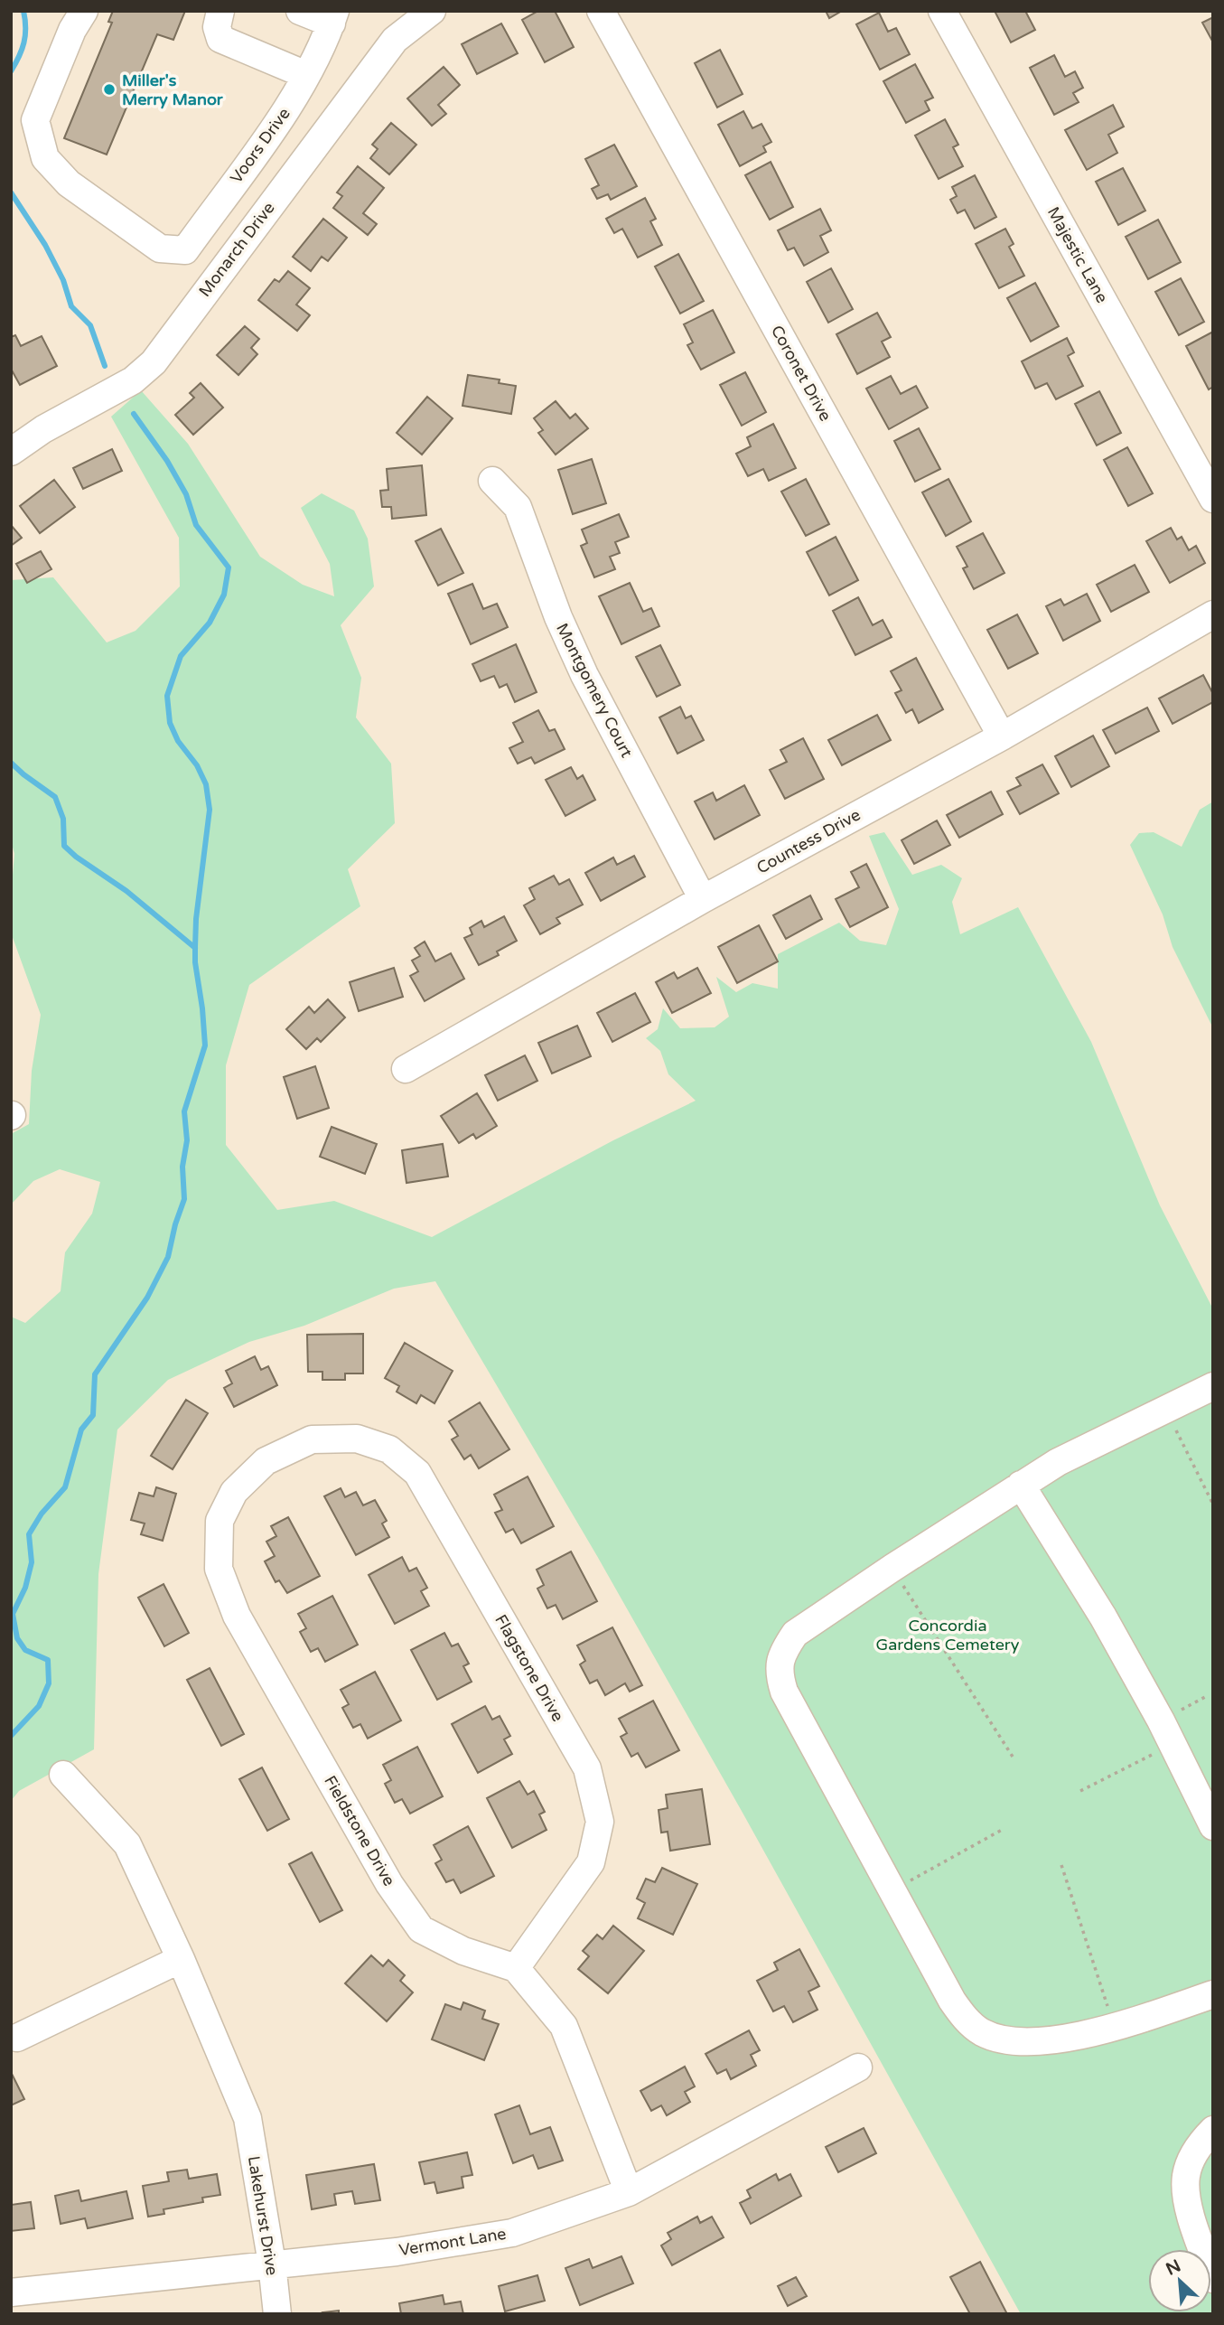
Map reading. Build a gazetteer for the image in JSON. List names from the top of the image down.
{
  "streets": {
    "street": [
      "Voors Drive",
      "Monarch Drive",
      "Majestic Lane",
      "Coronet Drive",
      "Montgomery Court",
      "Countess Drive",
      "Flagstone Drive",
      "Fieldstone Drive",
      "Lakehurst Drive",
      "Vermont Lane"
    ]
  },
  "crossings": [
    ["Coronet Drive", "Countess Drive"],
    ["Montgomery Court", "Countess Drive"],
    ["Flagstone Drive", "Fieldstone Drive"],
    ["Lakehurst Drive", "Vermont Lane"]
  ],
  "parks": ["Concordia Gardens Cemetery"],
  "places": ["Miller's Merry Manor"],
  "north": "top left"
}
